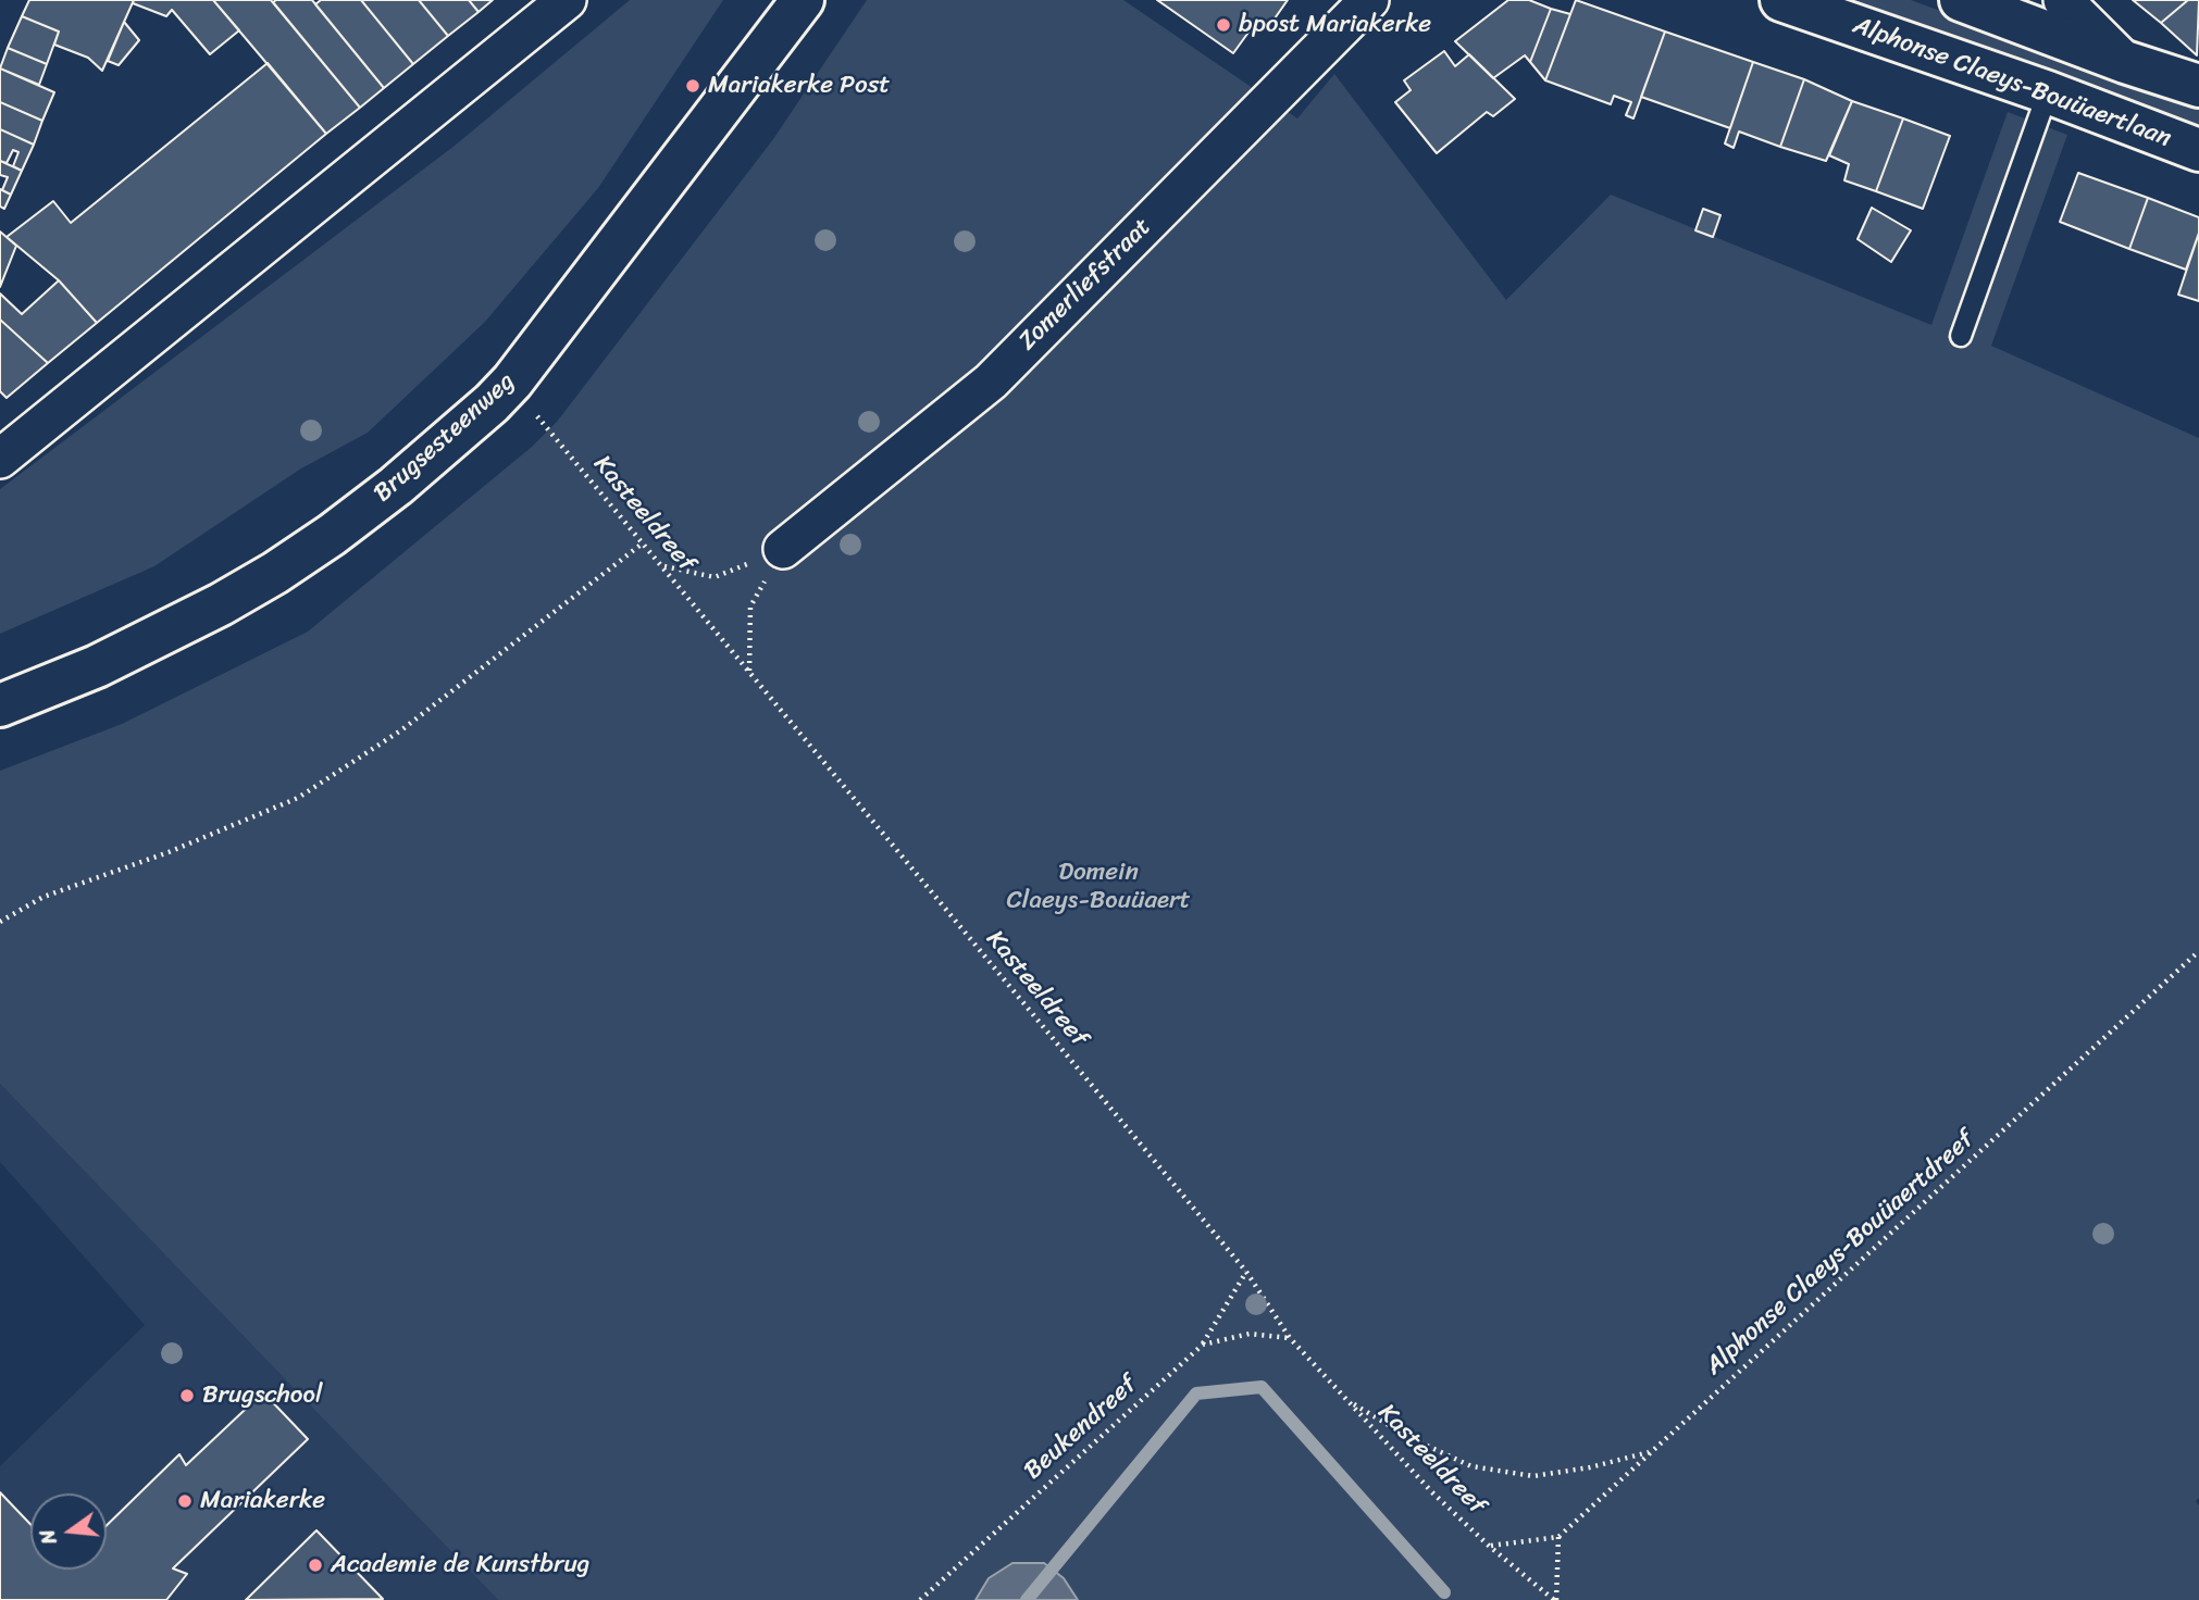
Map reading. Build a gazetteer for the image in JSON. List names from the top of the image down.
{
  "streets": {
    "street": ["Alphonse Claeys-Bouüaertlaan", "Zomerliefstraat", "Brugsesteenweg"],
    "path": ["Kasteeldreef", "Alphonse Claeys-Bouüaertdreef", "Beukendreef"]
  },
  "crossings": [
    ["Brugsesteenweg", "Kasteeldreef"],
    ["Kasteeldreef", "Beukendreef"]
  ],
  "parks": ["Domein Claeys-Bouüaert"],
  "places": [
    "bpost Mariakerke",
    "Mariakerke Post",
    "Brugschool",
    "Mariakerke",
    "Academie de Kunstbrug"
  ],
  "north": "left"
}
